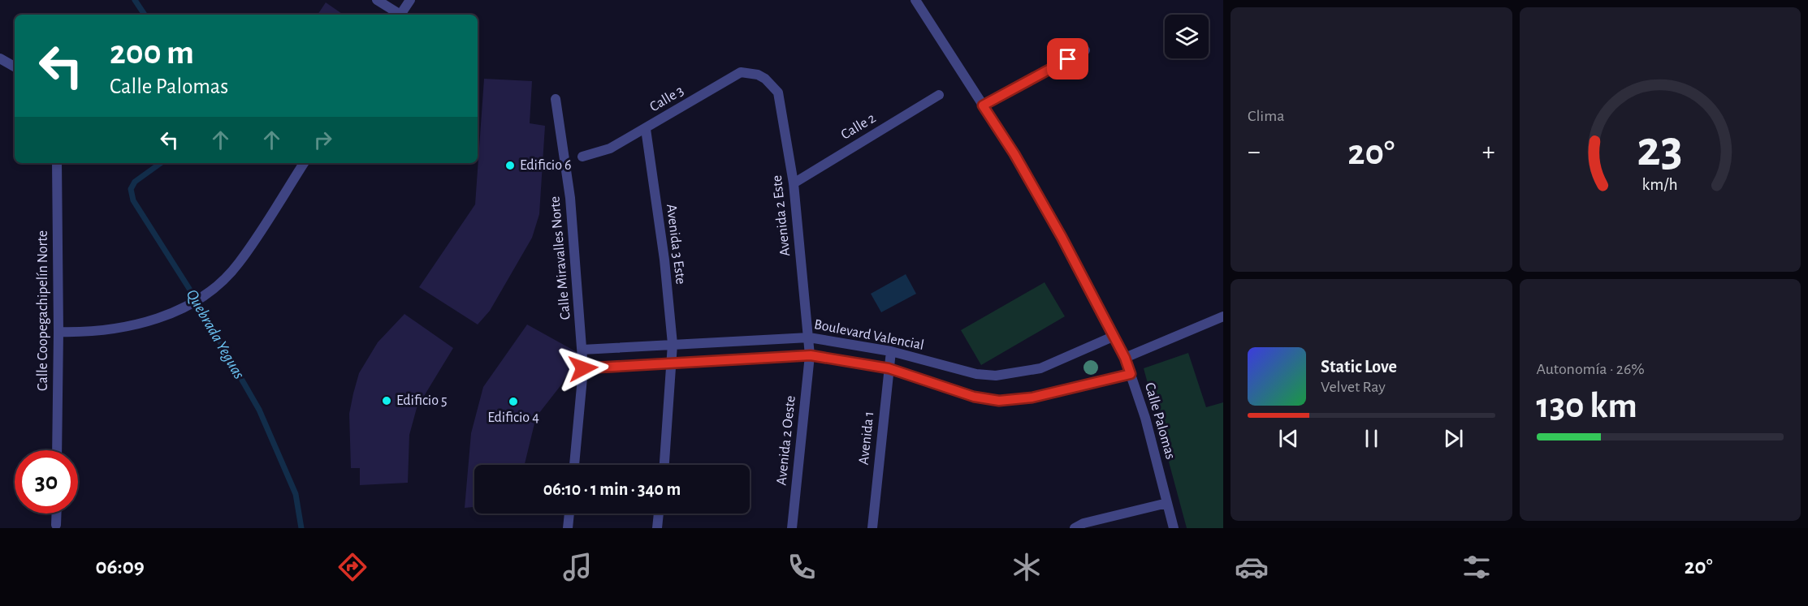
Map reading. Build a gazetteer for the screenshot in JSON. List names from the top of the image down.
{
  "streets": {
    "street": [
      "Calle 3",
      "Calle 2",
      "Avenida 2 Este",
      "Avenida 3 Este",
      "Calle Miravalles Norte",
      "Calle Coopegachipelín Norte",
      "Boulevard Valencial",
      "Calle Palomas",
      "Avenida 1",
      "Avenida 2 Oeste"
    ]
  },
  "crossings": [
    ["Calle 3", "Avenida 2 Este"],
    ["Calle 3", "Avenida 3 Este"],
    ["Calle 2", "Avenida 2 Este"],
    ["Avenida 2 Este", "Boulevard Valencial"],
    ["Avenida 2 Este", "Avenida 2 Oeste"],
    ["Avenida 3 Este", "Boulevard Valencial"],
    ["Calle Miravalles Norte", "Boulevard Valencial"],
    ["Boulevard Valencial", "Calle Palomas"],
    ["Boulevard Valencial", "Avenida 1"],
    ["Boulevard Valencial", "Avenida 2 Oeste"]
  ],
  "water": ["Quebrada Yeguas"],
  "places": ["Edificio 6", "Edificio 5", "Edificio 4"],
  "page": {
    "tile": [
      "Clima",
      ["Autonomía · 26%", "130 km"]
    ],
    "turn": ["200 m", "Calle Palomas"],
    "heat": ["−", "20°", "+"],
    "song": ["Static Love", "Velvet Ray"],
    "limit": "30",
    "trip": "06:10 · 1 min · 340 m",
    "tabs": ["06:09", "20°"],
    "gauge": ["23", "km/h"]
  }
}
